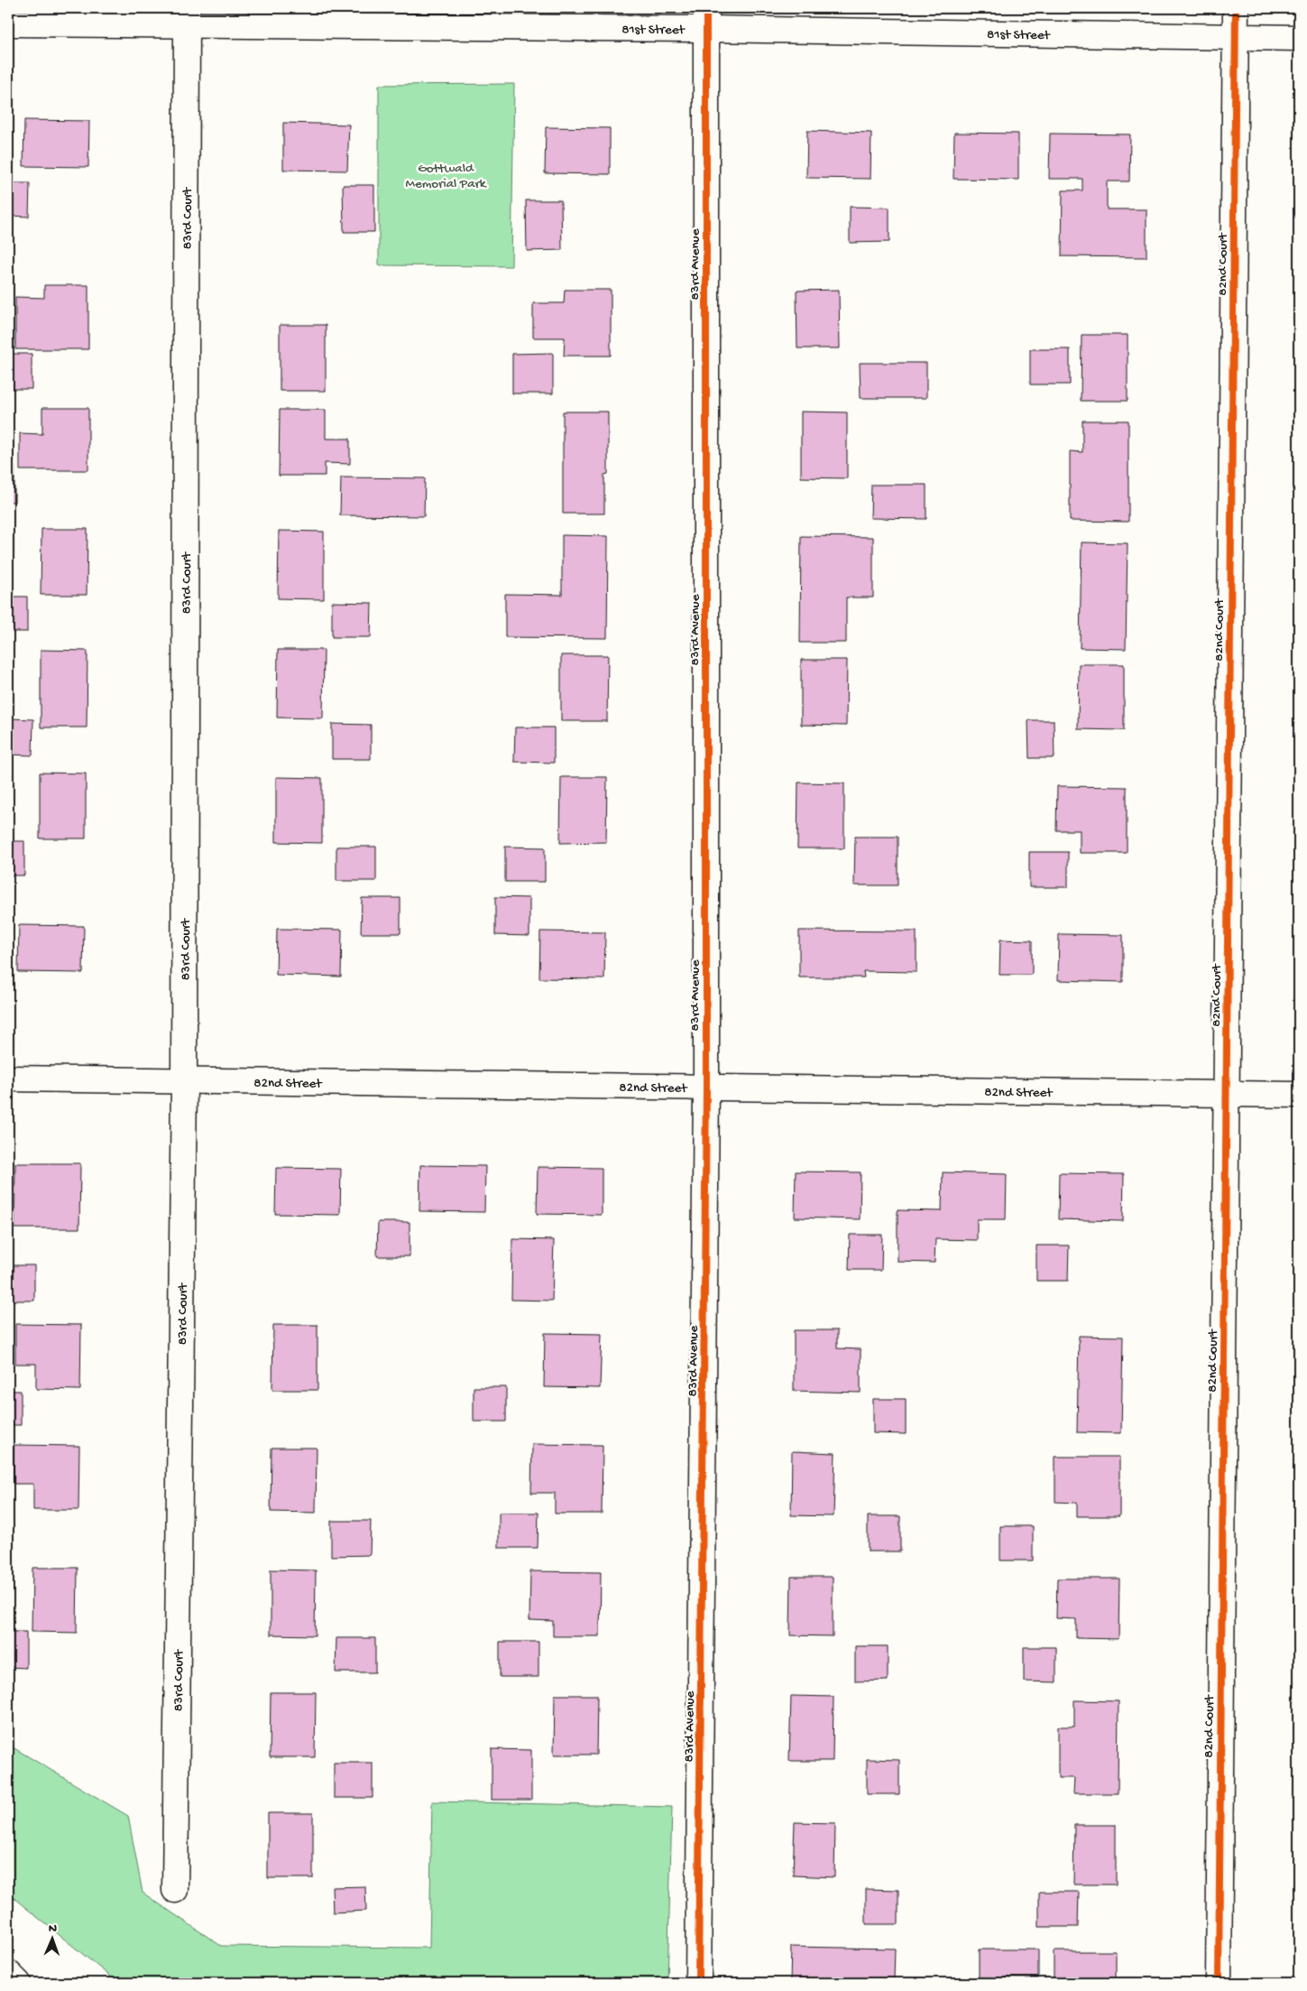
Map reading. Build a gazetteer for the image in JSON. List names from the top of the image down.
{
  "streets": {
    "street": [
      "81st Street",
      "83rd Court",
      "83rd Avenue",
      "82nd Court",
      "82nd Street"
    ]
  },
  "crossings": [
    ["81st Street", "83rd Court"],
    ["81st Street", "83rd Avenue"],
    ["81st Street", "82nd Court"],
    ["83rd Court", "82nd Street"],
    ["83rd Avenue", "82nd Street"],
    ["82nd Court", "82nd Street"]
  ],
  "parks": ["Gottwald Memorial Park"],
  "north": "top"
}
